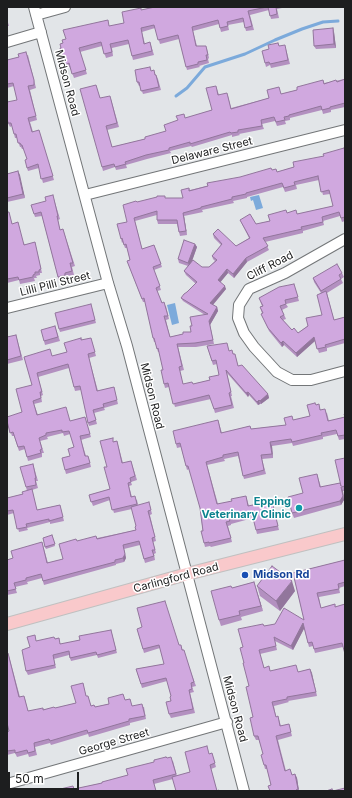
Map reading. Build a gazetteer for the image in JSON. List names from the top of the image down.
{
  "streets": {
    "main road": ["Carlingford Road"],
    "street": [
      "Midson Road",
      "Delaware Street",
      "Cliff Road",
      "Lilli Pilli Street",
      "George Street"
    ]
  },
  "crossings": [
    ["Midson Road", "Delaware Street"],
    ["Midson Road", "Lilli Pilli Street"],
    ["Midson Road", "Carlingford Road"],
    ["Midson Road", "George Street"]
  ],
  "places": ["Epping Veterinary Clinic", "Midson Rd"],
  "scale_bar": "50 m"
}
